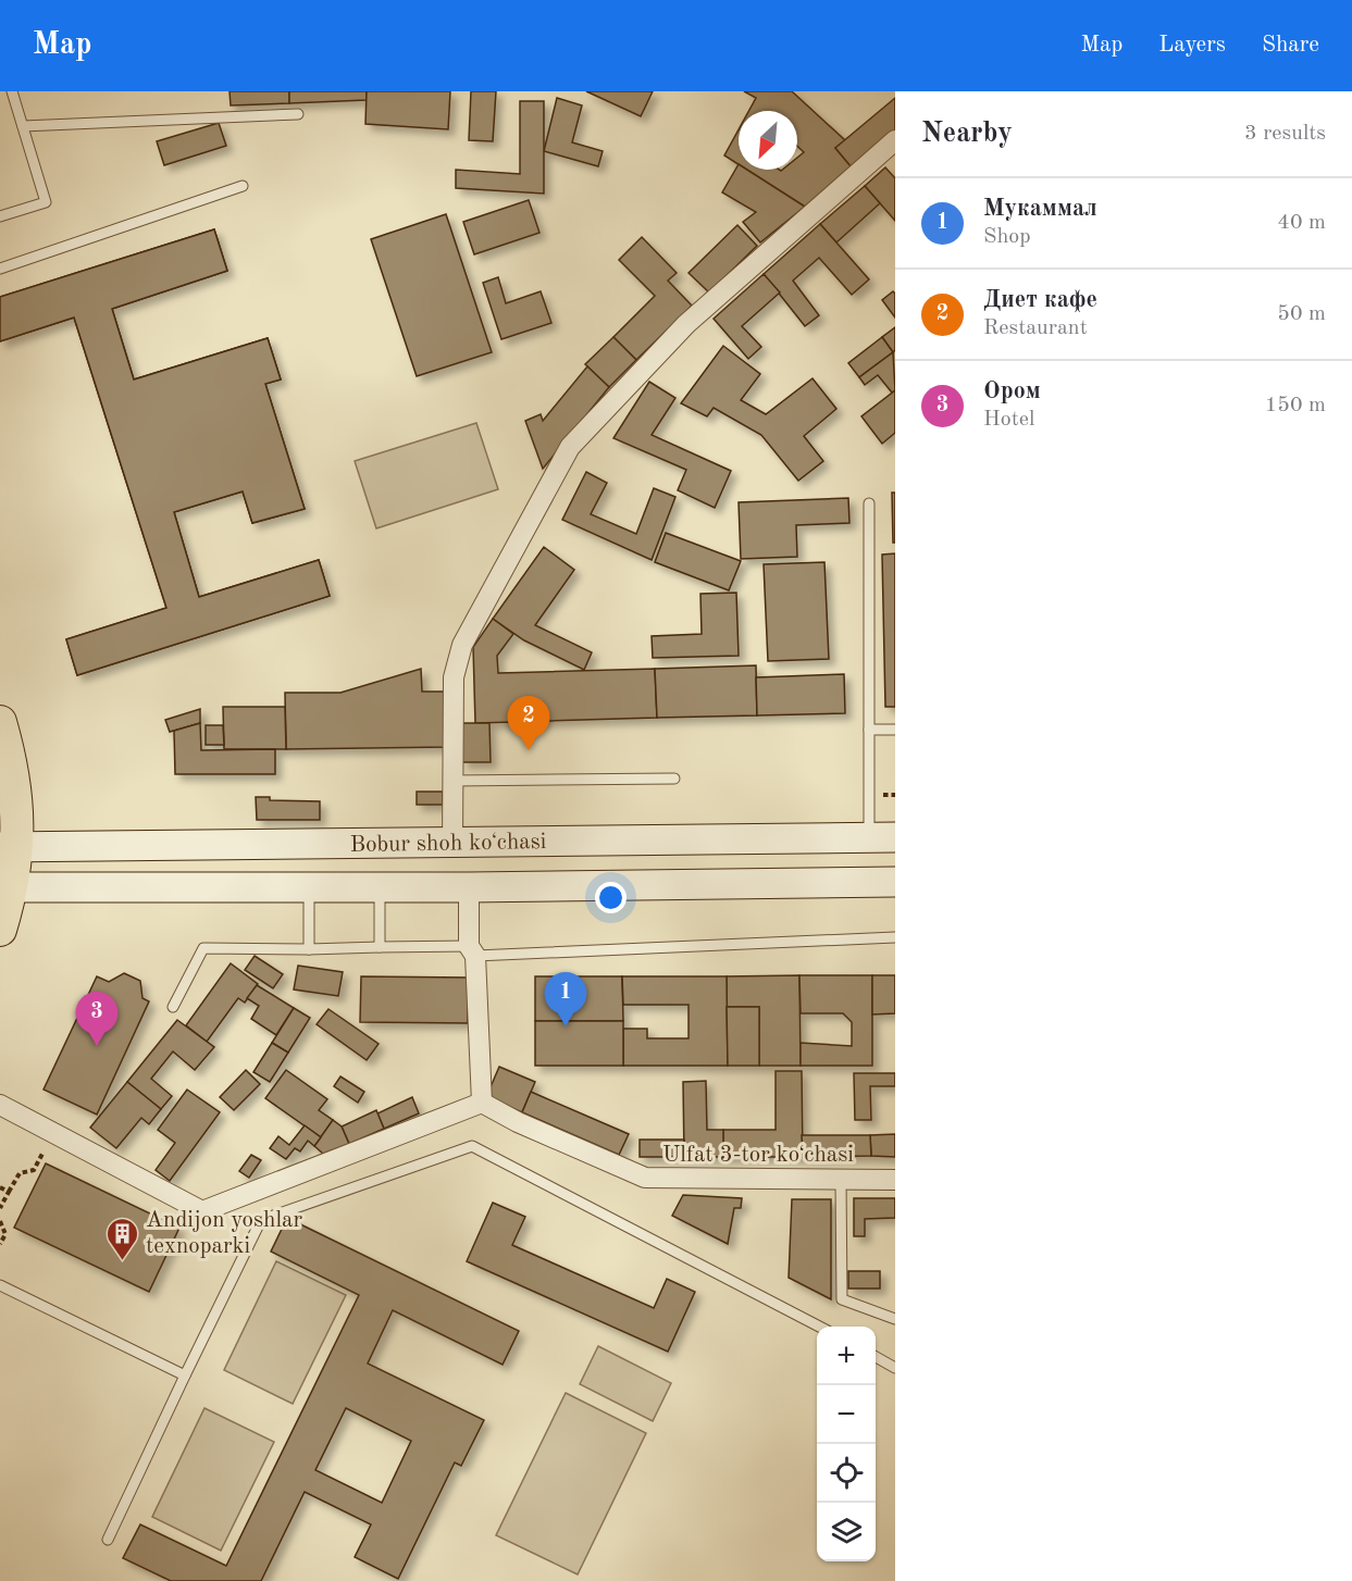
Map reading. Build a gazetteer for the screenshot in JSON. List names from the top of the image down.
{
  "streets": {
    "main road": ["Bobur shoh koʻchasi"],
    "street": ["Ulfat 3-tor koʻchasi"]
  },
  "places": {
    "building": ["Andijon yoshlar texnoparki"]
  },
  "north": "bottom left",
  "page": {
    "header": "Map",
    "nav": ["Map", "Layers", "Share"],
    "heading": ["Nearby", "3 results"],
    "list": [
      {
        "mark": "1",
        "name": "Мукаммал",
        "note": "Shop",
        "value": "40 m"
      },
      {
        "mark": "2",
        "name": "Диет кафе",
        "note": "Restaurant",
        "value": "50 m"
      },
      {
        "mark": "3",
        "name": "Ором",
        "note": "Hotel",
        "value": "150 m"
      }
    ],
    "pins": ["2", "1", "3"],
    "map_buttons": ["+", "−"]
  }
}
